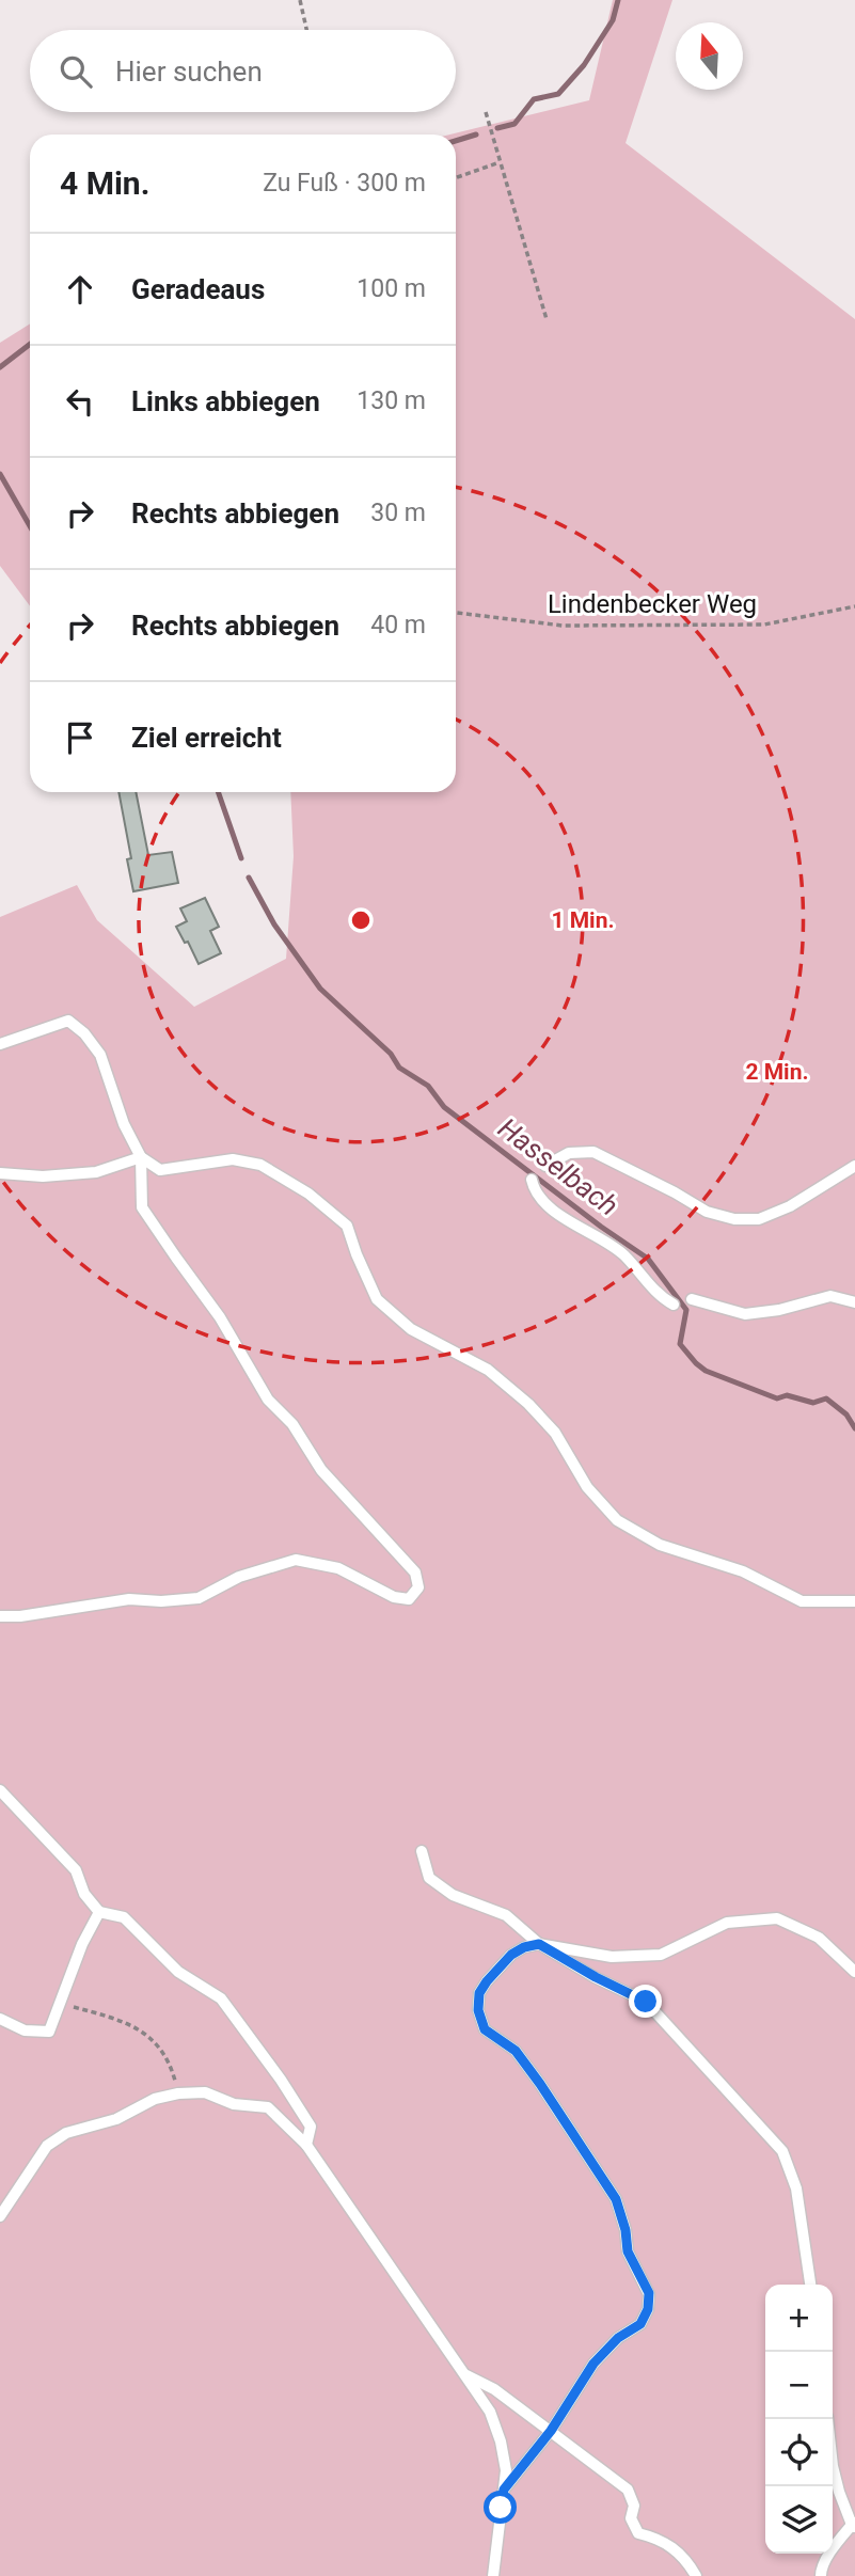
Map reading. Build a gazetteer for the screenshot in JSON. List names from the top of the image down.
{
  "streets": {
    "path": ["Lindenbecker Weg"]
  },
  "water": ["Hasselbach"],
  "north": "top",
  "page": {
    "search": "Hier suchen",
    "heading": ["4 Min.", "Zu Fuß · 300 m"],
    "list": [
      ["Geradeaus", "100 m"],
      ["Links abbiegen", "130 m"],
      ["Rechts abbiegen", "30 m"],
      ["Rechts abbiegen", "40 m"],
      "Ziel erreicht"
    ],
    "map_buttons": ["+", "−"]
  },
  "rings": ["1 Min.", "2 Min."]
}
